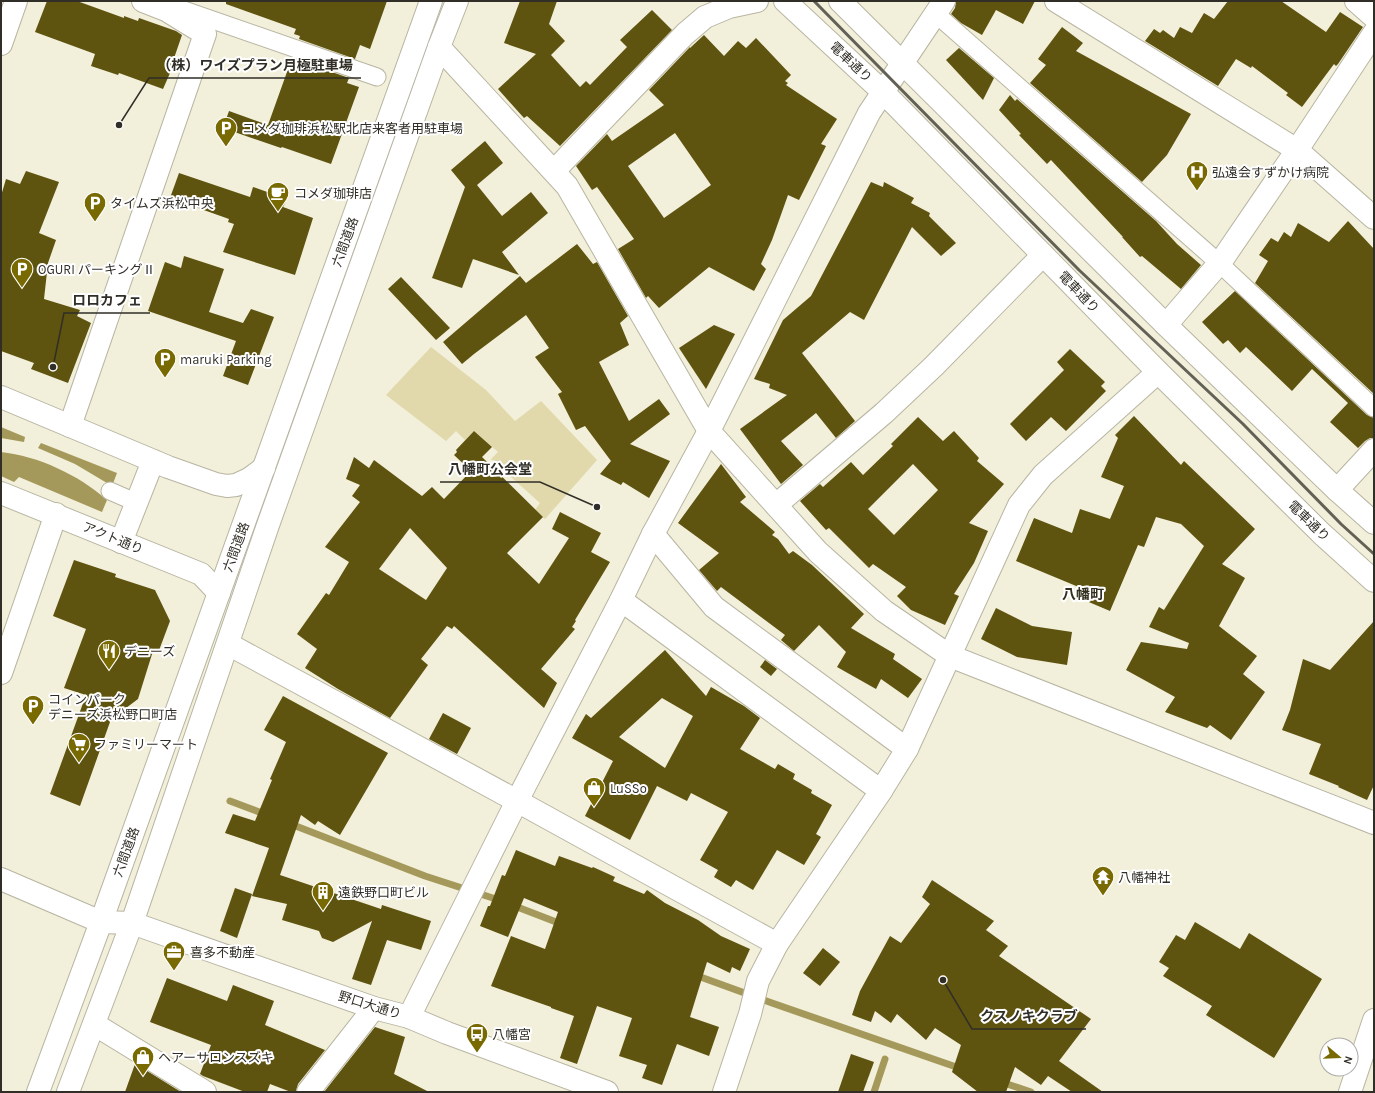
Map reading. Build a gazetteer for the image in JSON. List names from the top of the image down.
{
  "streets": {
    "street": [
      "電車通り",
      "六間道路",
      "アクト通り",
      "野口大通り"
    ]
  },
  "crossings": [
    ["六間道路", "アクト通り"],
    ["六間道路", "野口大通り"]
  ],
  "districts": ["八幡町"],
  "places": {
    "other": [
      "（株）ワイズプラン月極駐車場",
      "ロロカフェ",
      "八幡町公会堂",
      "クスノキクラブ"
    ],
    "parking": [
      "コメダ珈琲浜松駅北店来客者用駐車場",
      "タイムズ浜松中央",
      "OGURI パーキングⅡ",
      "maruki Parking",
      "コインパーク デニーズ浜松野口町店"
    ],
    "hospital": ["弘遠会すずかけ病院"],
    "cafe": ["コメダ珈琲店"],
    "restaurant": ["デニーズ"],
    "supermarket": ["ファミリーマート"],
    "shop": ["LuSSo", "ヘアーサロンスズキ"],
    "temple": ["八幡神社"],
    "building": ["遠鉄野口町ビル"],
    "office": ["喜多不動産"],
    "bus stop": ["八幡宮"]
  },
  "north": "right"
}
